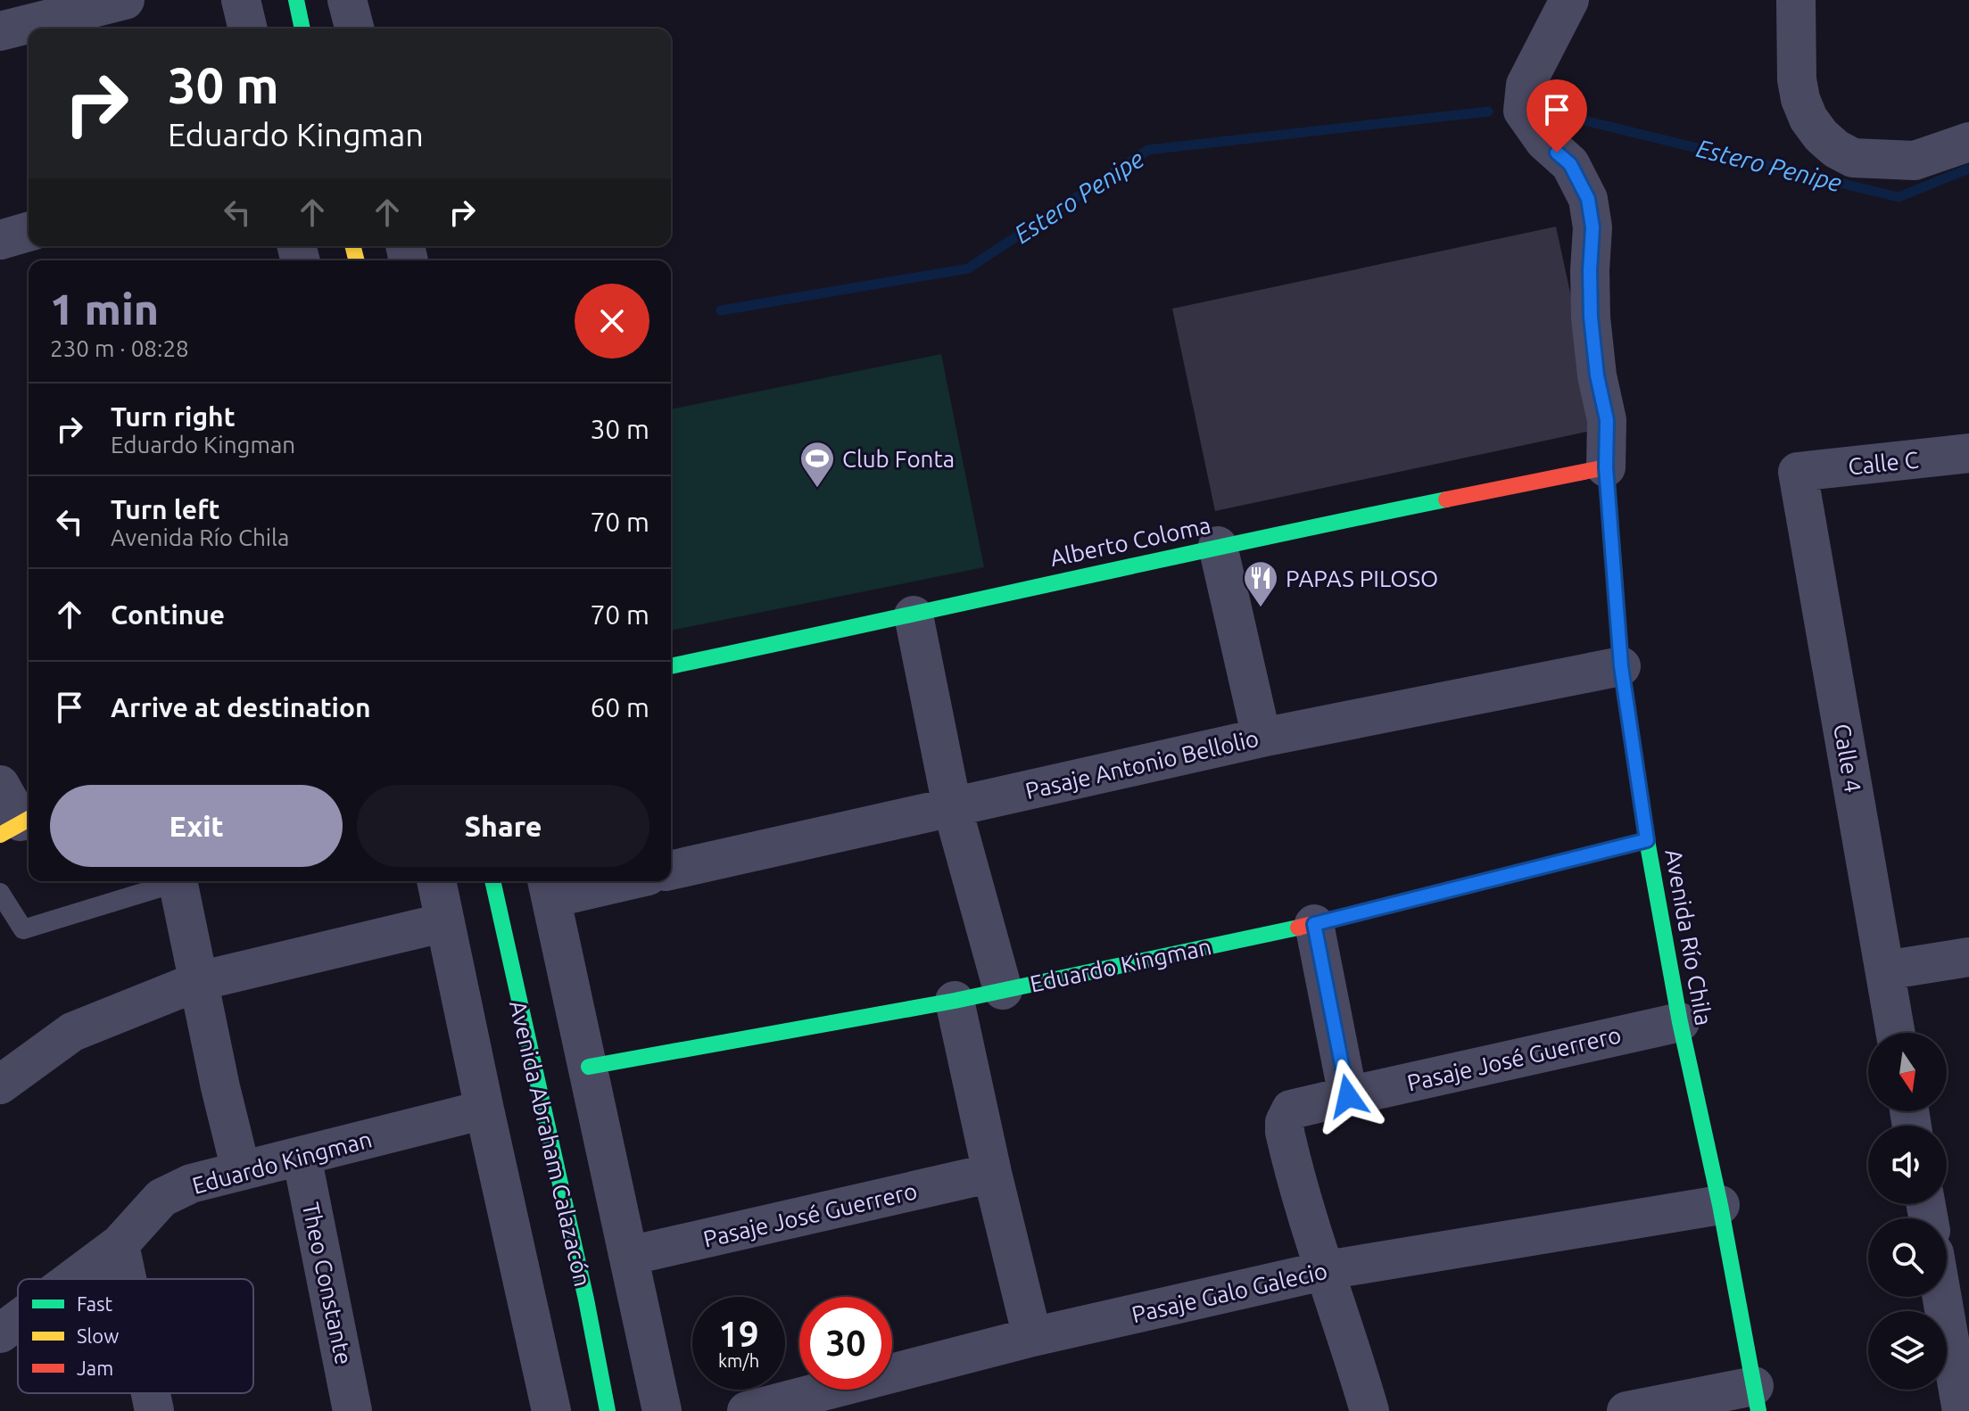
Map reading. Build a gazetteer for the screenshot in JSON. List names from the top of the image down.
{
  "streets": {
    "street": [
      "Calle C",
      "Alberto Coloma",
      "Calle 4",
      "Pasaje Antonio Bellolio",
      "Avenida Río Chila",
      "Eduardo Kingman",
      "Pasaje José Guerrero",
      "Avenida Abraham Calazacón",
      "Theo Constante",
      "Pasaje Galo Galecio"
    ]
  },
  "crossings": [
    ["Calle C", "Calle 4"],
    ["Alberto Coloma", "Avenida Río Chila"],
    ["Pasaje Antonio Bellolio", "Avenida Río Chila"],
    ["Avenida Río Chila", "Eduardo Kingman"],
    ["Avenida Río Chila", "Pasaje José Guerrero"],
    ["Avenida Río Chila", "Pasaje Galo Galecio"],
    ["Eduardo Kingman", "Theo Constante"],
    ["Pasaje José Guerrero", "Pasaje Galo Galecio"]
  ],
  "water": ["Estero Penipe"],
  "places": {
    "sports": ["Club Fonta"],
    "restaurant": ["PAPAS PILOSO"]
  },
  "legend": ["Fast", "Slow", "Jam"],
  "north": "bottom",
  "page": {
    "turn": ["30 m", "Eduardo Kingman"],
    "heading": ["1 min", "230 m · 08:28"],
    "list": [
      {
        "name": "Turn right",
        "note": "Eduardo Kingman",
        "value": "30 m"
      },
      {
        "name": "Turn left",
        "note": "Avenida Río Chila",
        "value": "70 m"
      },
      {
        "name": "Continue",
        "value": "70 m"
      },
      {
        "name": "Arrive at destination",
        "value": "60 m"
      }
    ],
    "buttons": ["Exit", "Share"],
    "speed": "19 km/h",
    "limit": "30"
  }
}
